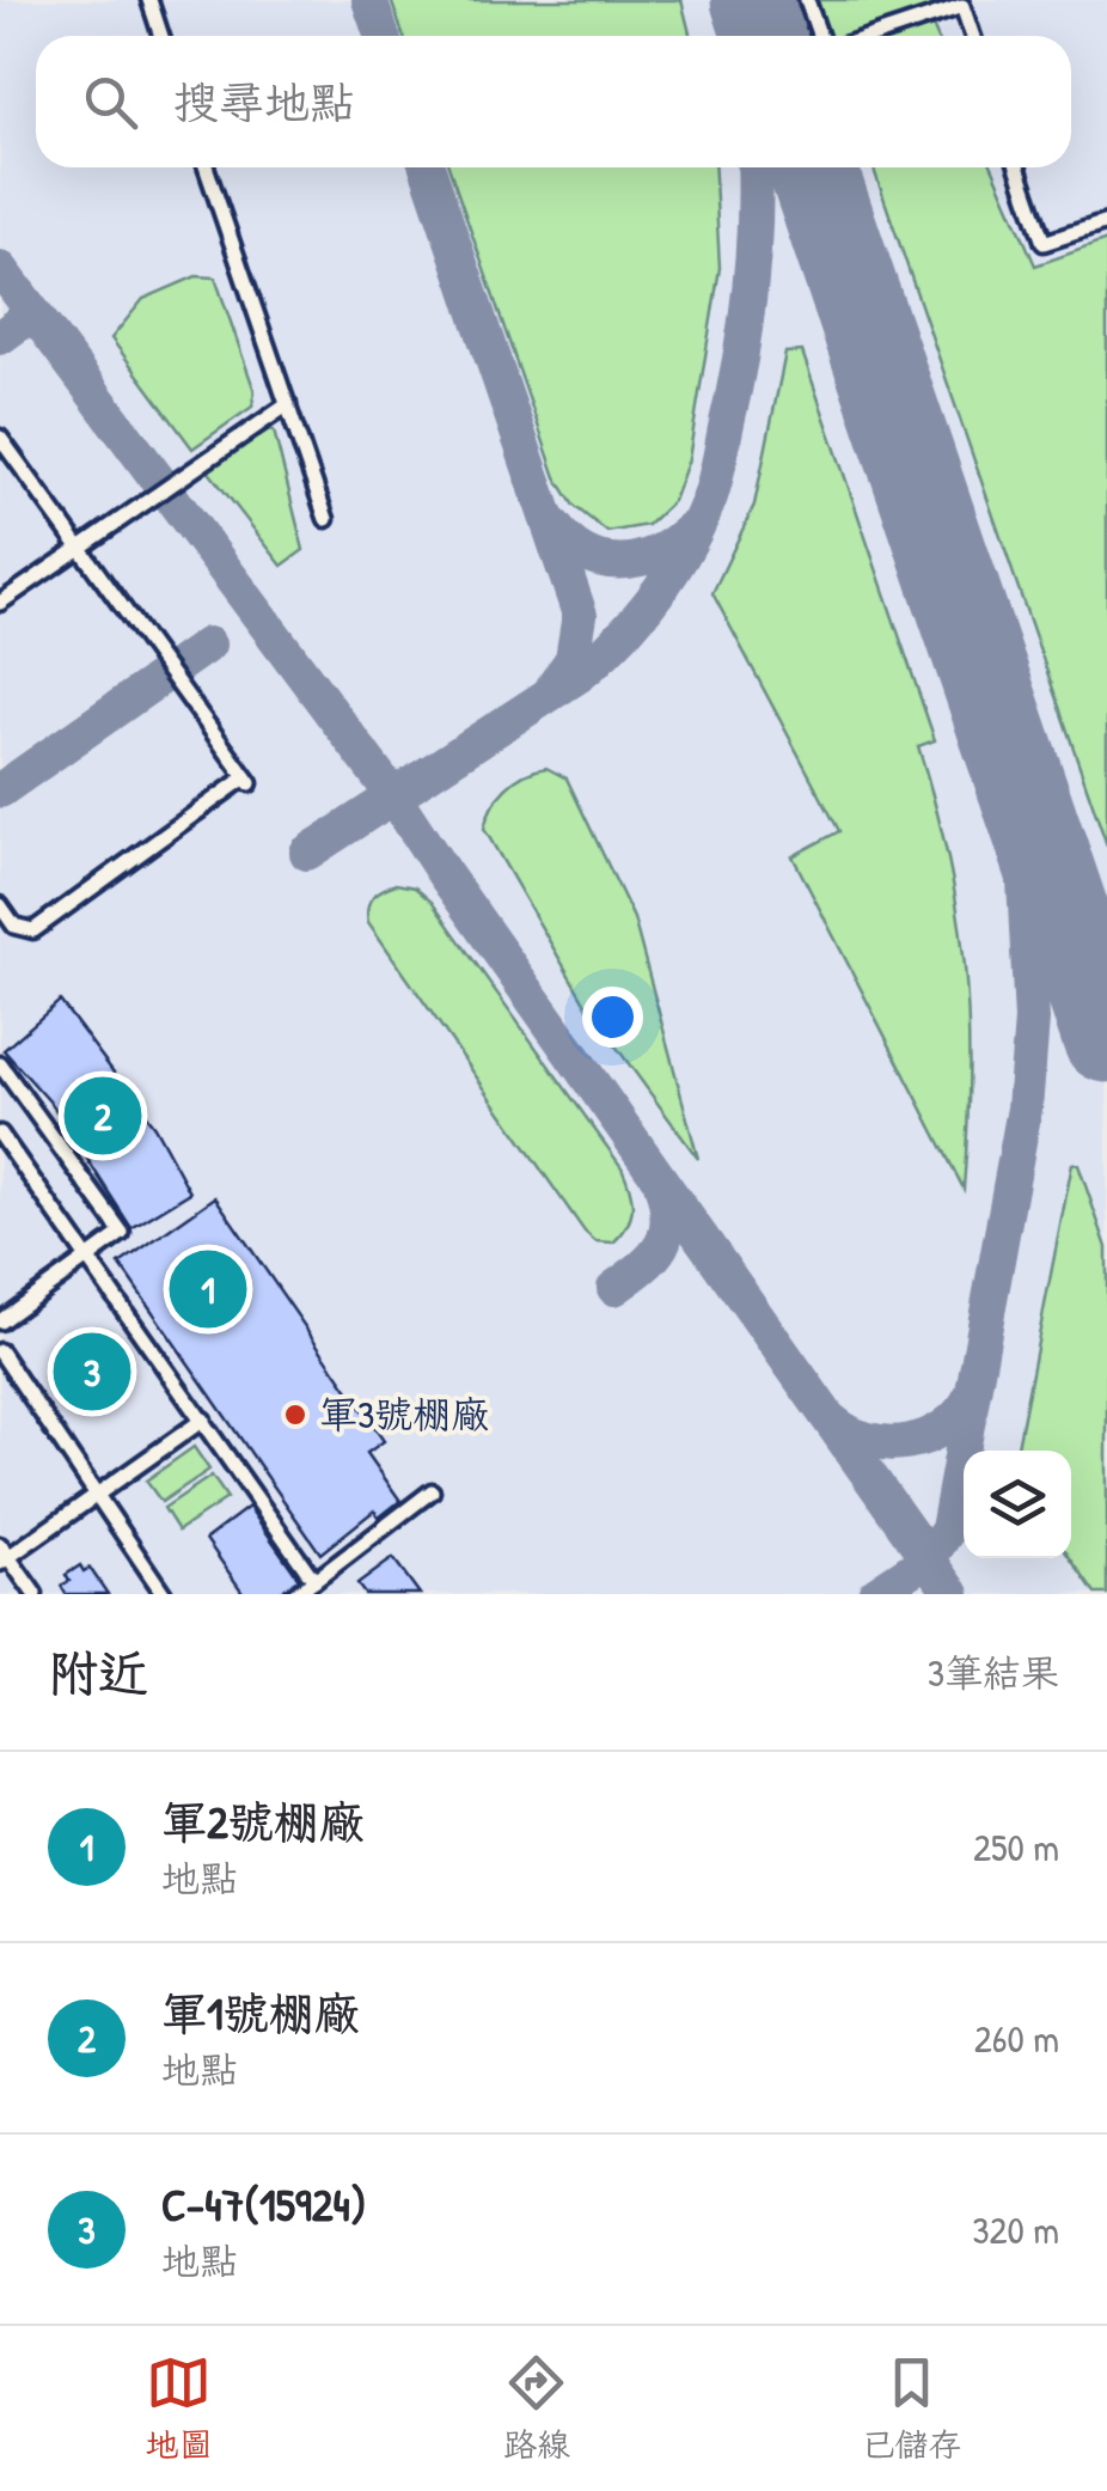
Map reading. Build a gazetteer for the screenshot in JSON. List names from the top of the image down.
{
  "places": ["軍3號棚廠"],
  "page": {
    "search": "搜尋地點",
    "pins": ["2", "1", "3"],
    "heading": ["附近", "3筆結果"],
    "list": [
      {
        "mark": "1",
        "name": "軍2號棚廠",
        "note": "地點",
        "value": "250 m"
      },
      {
        "mark": "2",
        "name": "軍1號棚廠",
        "note": "地點",
        "value": "260 m"
      },
      {
        "mark": "3",
        "name": "C-47(15924)",
        "note": "地點",
        "value": "320 m"
      }
    ],
    "nav": ["地圖", "路線", "已儲存"]
  }
}
